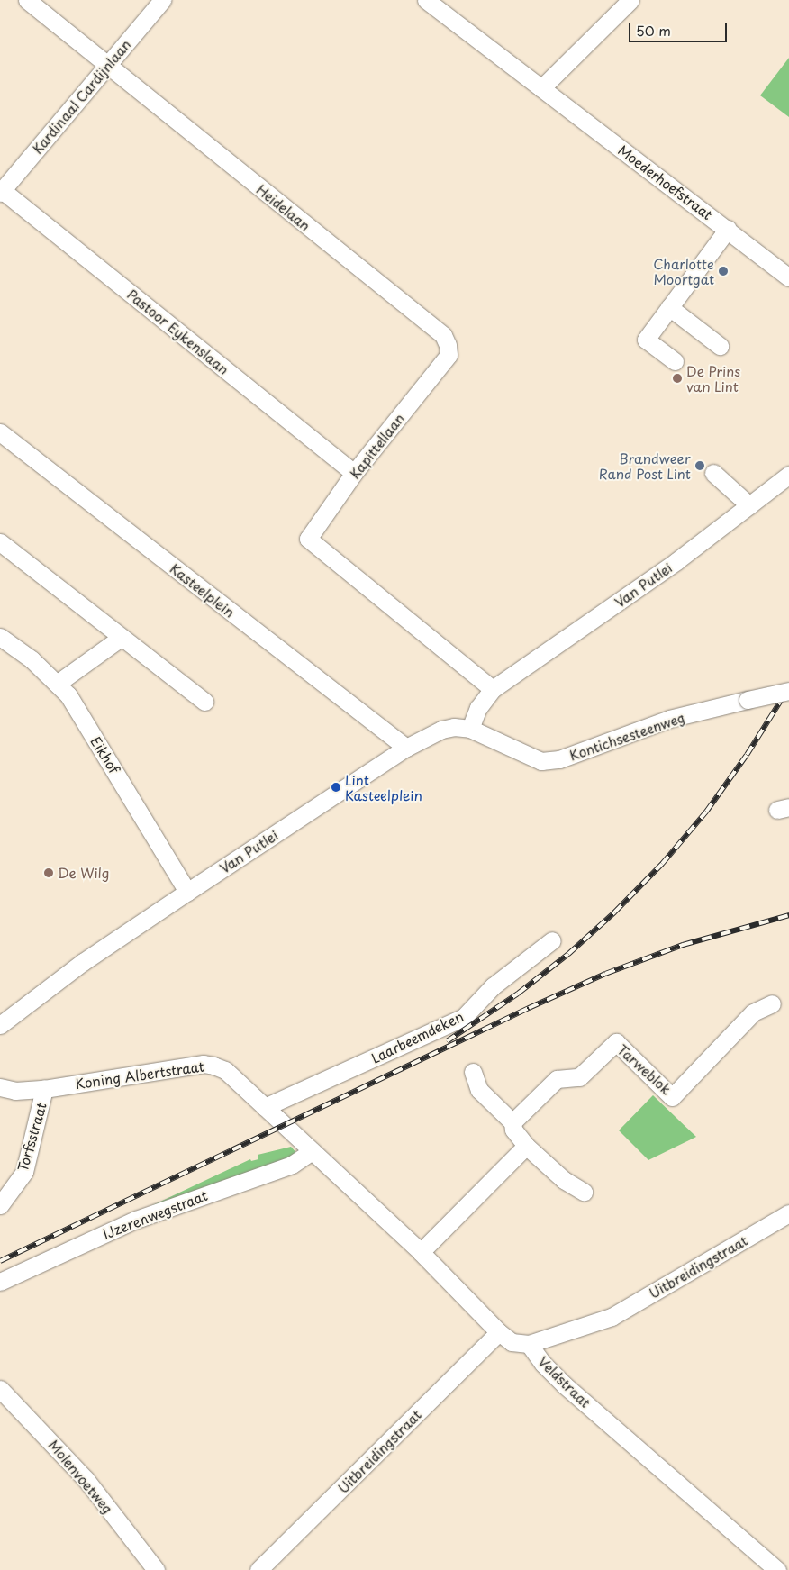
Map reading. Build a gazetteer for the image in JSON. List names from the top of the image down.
{
  "streets": {
    "street": [
      "Kardinaal Cardijnlaan",
      "Moederhoefstraat",
      "Heidelaan",
      "Pastoor Eykenslaan",
      "Kapittellaan",
      "Van Putlei",
      "Kasteelplein",
      "Kontichsesteenweg",
      "Eikhof",
      "Laarbeemdeken",
      "Tarweblok",
      "Koning Albertstraat",
      "Torfsstraat",
      "IJzerenwegstraat",
      "Uitbreidingstraat",
      "Veldstraat",
      "Molenvoetweg"
    ]
  },
  "crossings": [
    ["Kardinaal Cardijnlaan", "Heidelaan"],
    ["Kardinaal Cardijnlaan", "Pastoor Eykenslaan"],
    ["Heidelaan", "Kapittellaan"],
    ["Pastoor Eykenslaan", "Kapittellaan"],
    ["Kapittellaan", "Van Putlei"],
    ["Van Putlei", "Kasteelplein"],
    ["Van Putlei", "Kontichsesteenweg"],
    ["Van Putlei", "Eikhof"],
    ["Laarbeemdeken", "Koning Albertstraat"],
    ["Koning Albertstraat", "Torfsstraat"],
    ["Koning Albertstraat", "Veldstraat"],
    ["IJzerenwegstraat", "Veldstraat"],
    ["Uitbreidingstraat", "Veldstraat"]
  ],
  "places": [
    "Charlotte Moortgat",
    "De Prins van Lint",
    "Brandweer Rand Post Lint",
    "Lint Kasteelplein",
    "De Wilg"
  ],
  "scale_bar": "50 m"
}
